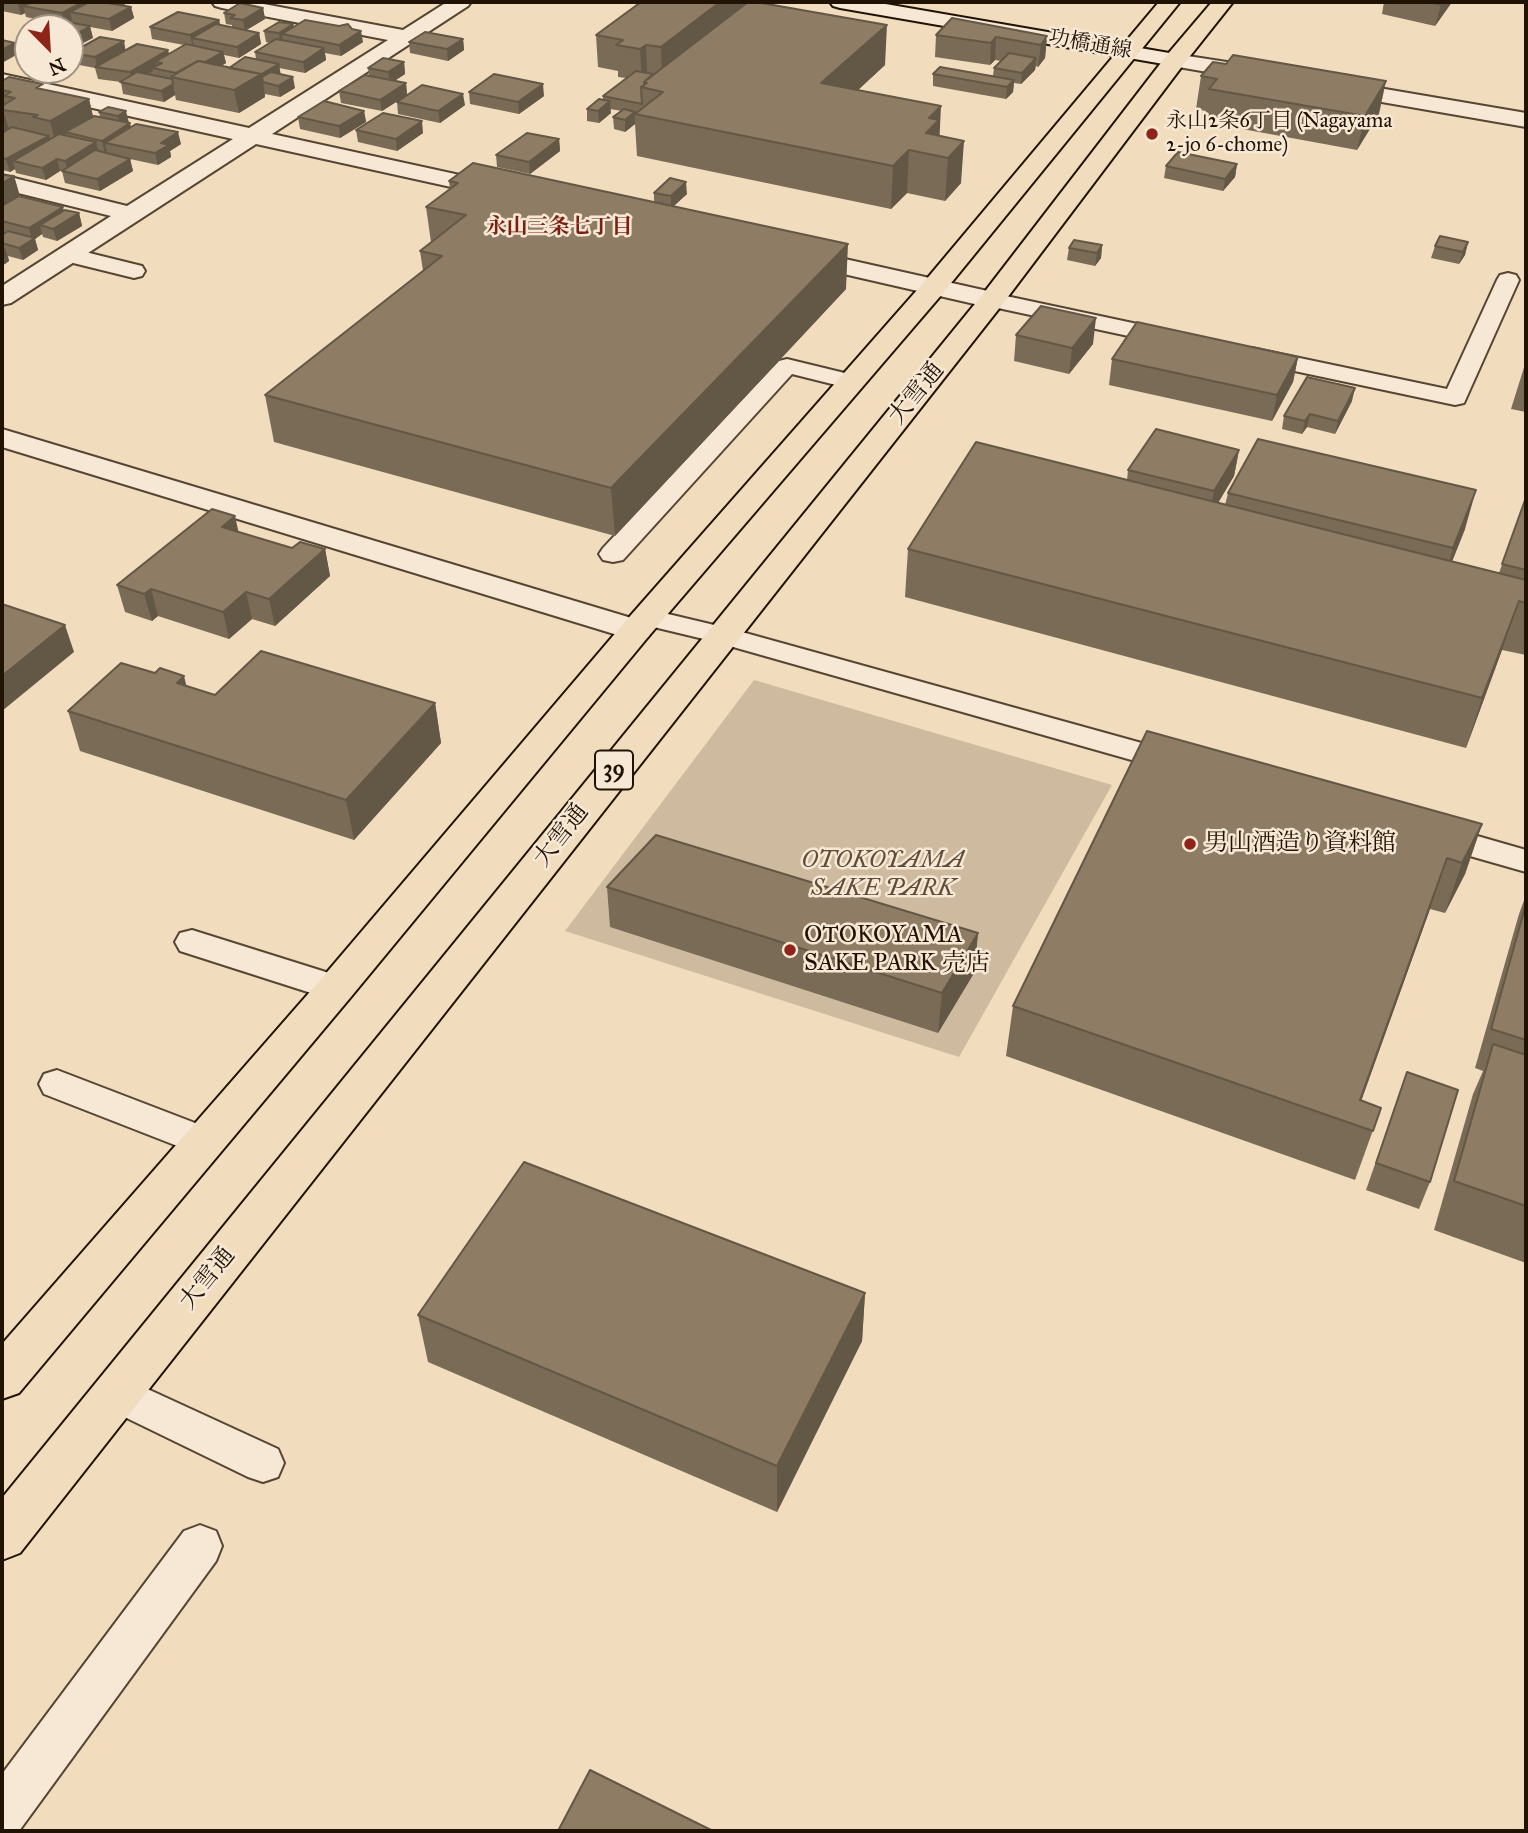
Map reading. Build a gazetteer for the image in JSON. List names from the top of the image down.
{
  "streets": {
    "highway": ["大雪通", "39"],
    "street": ["功橋通線"]
  },
  "crossings": [
    ["功橋通線", "大雪通"]
  ],
  "districts": ["永山三条七丁目"],
  "parks": ["OTOKOYAMA SAKE PARK"],
  "places": ["永山2条6丁目 (Nagayama 2-jo 6-chome)", "男山酒造り資料館", "OTOKOYAMA SAKE PARK 売店"],
  "north": "bottom right"
}
